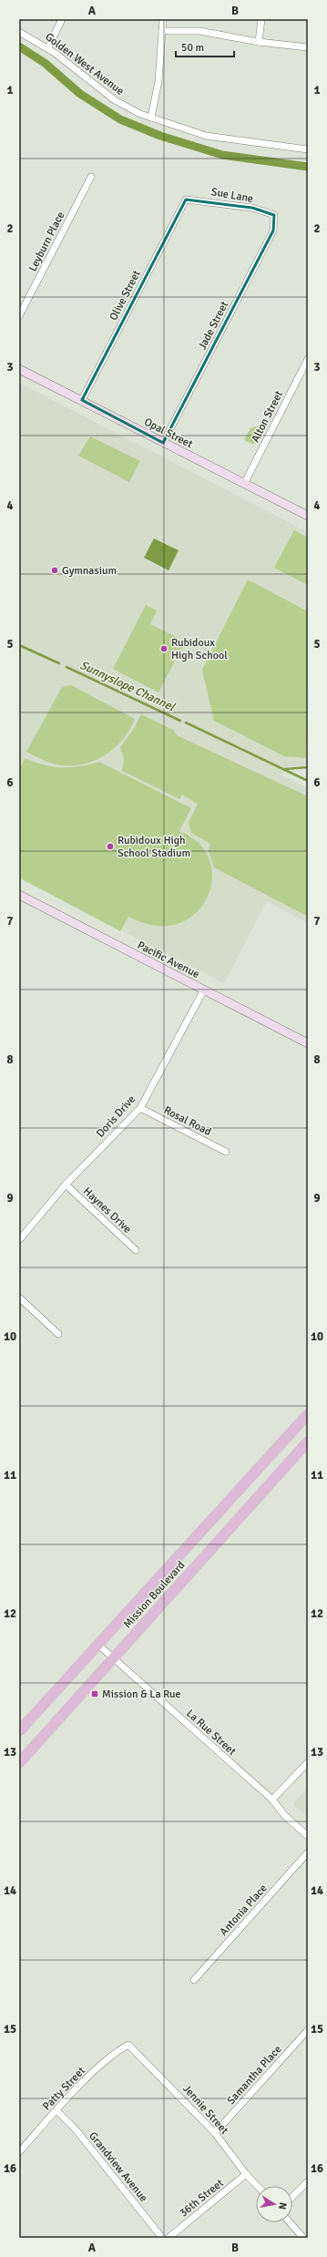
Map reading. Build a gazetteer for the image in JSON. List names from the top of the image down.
{
  "streets": {
    "main road": ["Mission Boulevard"],
    "street": [
      "Golden West Avenue",
      "Sue Lane",
      "Leyburn Place",
      "Olive Street",
      "Jade Street",
      "Alton Street",
      "Opal Street",
      "Pacific Avenue",
      "Doris Drive",
      "Rosal Road",
      "Haynes Drive",
      "La Rue Street",
      "Antonia Place",
      "Samantha Place",
      "Patty Street",
      "Jennie Street",
      "Grandview Avenue",
      "36th Street"
    ]
  },
  "crossings": [
    ["Sue Lane", "Olive Street"],
    ["Sue Lane", "Jade Street"],
    ["Olive Street", "Opal Street"],
    ["Jade Street", "Opal Street"],
    ["Alton Street", "Opal Street"],
    ["Pacific Avenue", "Doris Drive"],
    ["Doris Drive", "Rosal Road"],
    ["Doris Drive", "Haynes Drive"],
    ["Mission Boulevard", "La Rue Street"],
    ["Samantha Place", "Jennie Street"],
    ["Patty Street", "Jennie Street"],
    ["Patty Street", "Grandview Avenue"],
    ["Jennie Street", "36th Street"]
  ],
  "water": ["Sunnyslope Channel"],
  "places": {
    "other": ["Gymnasium", "Rubidoux High School", "Rubidoux High School Stadium"],
    "transit": ["Mission & La Rue"]
  },
  "scale_bar": "50 m",
  "north": "right",
  "grid": {
    "columns": ["A", "B"],
    "rows": [
      "1",
      "2",
      "3",
      "4",
      "5",
      "6",
      "7",
      "8",
      "9",
      "10",
      "11",
      "12",
      "13",
      "14",
      "15",
      "16"
    ]
  }
}
